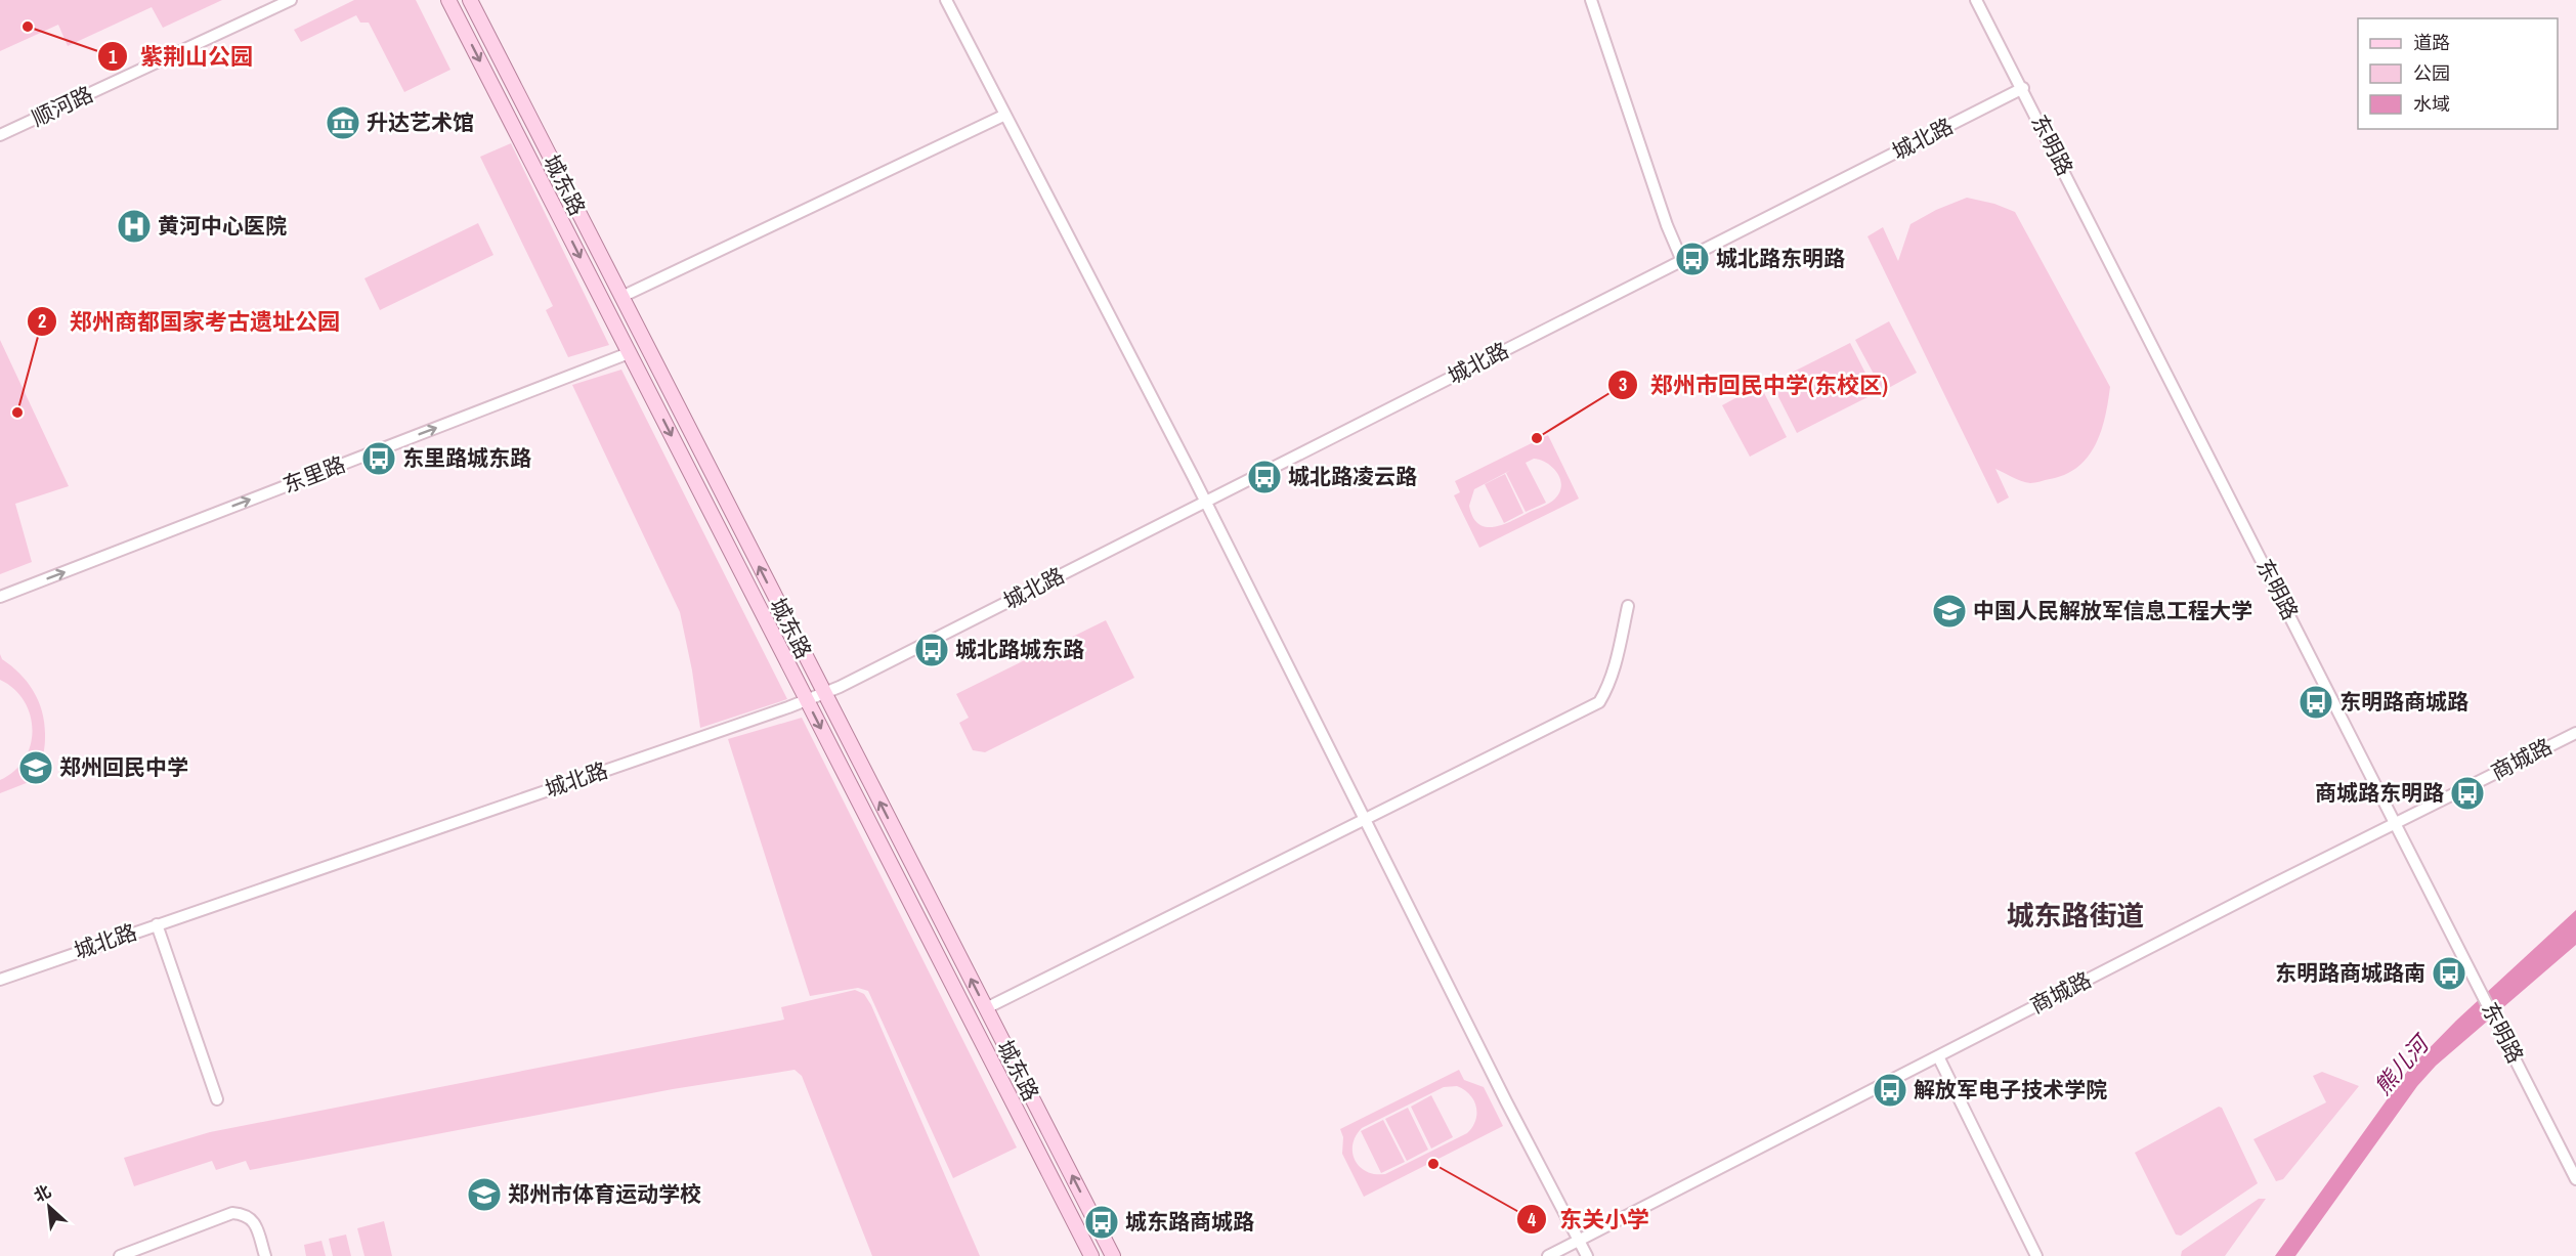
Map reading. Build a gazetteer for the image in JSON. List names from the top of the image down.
{
  "streets": {
    "main road": ["城东路"],
    "street": [
      "顺河路",
      "城北路",
      "东明路",
      "东里路",
      "商城路"
    ]
  },
  "crossings": [
    ["城北路", "东明路"],
    ["城北路", "城东路"],
    ["东明路", "商城路"],
    ["城东路", "东里路"]
  ],
  "one_way": ["东里路"],
  "districts": ["城东路街道"],
  "water": ["熊儿河"],
  "places": {
    "other": [
      "紫荆山公园",
      "郑州商都国家考古遗址公园",
      "郑州市回民中学(东校区)",
      "东关小学"
    ],
    "museum": ["升达艺术馆"],
    "hospital": ["黄河中心医院"],
    "bus stop": [
      "城北路东明路",
      "东里路城东路",
      "城北路凌云路",
      "城北路城东路",
      "东明路商城路",
      "商城路东明路",
      "东明路商城路南",
      "解放军电子技术学院",
      "城东路商城路"
    ],
    "school or university": ["中国人民解放军信息工程大学", "郑州回民中学", "郑州市体育运动学校"]
  },
  "legend": ["道路", "公园", "水域"],
  "north": "top left"
}
